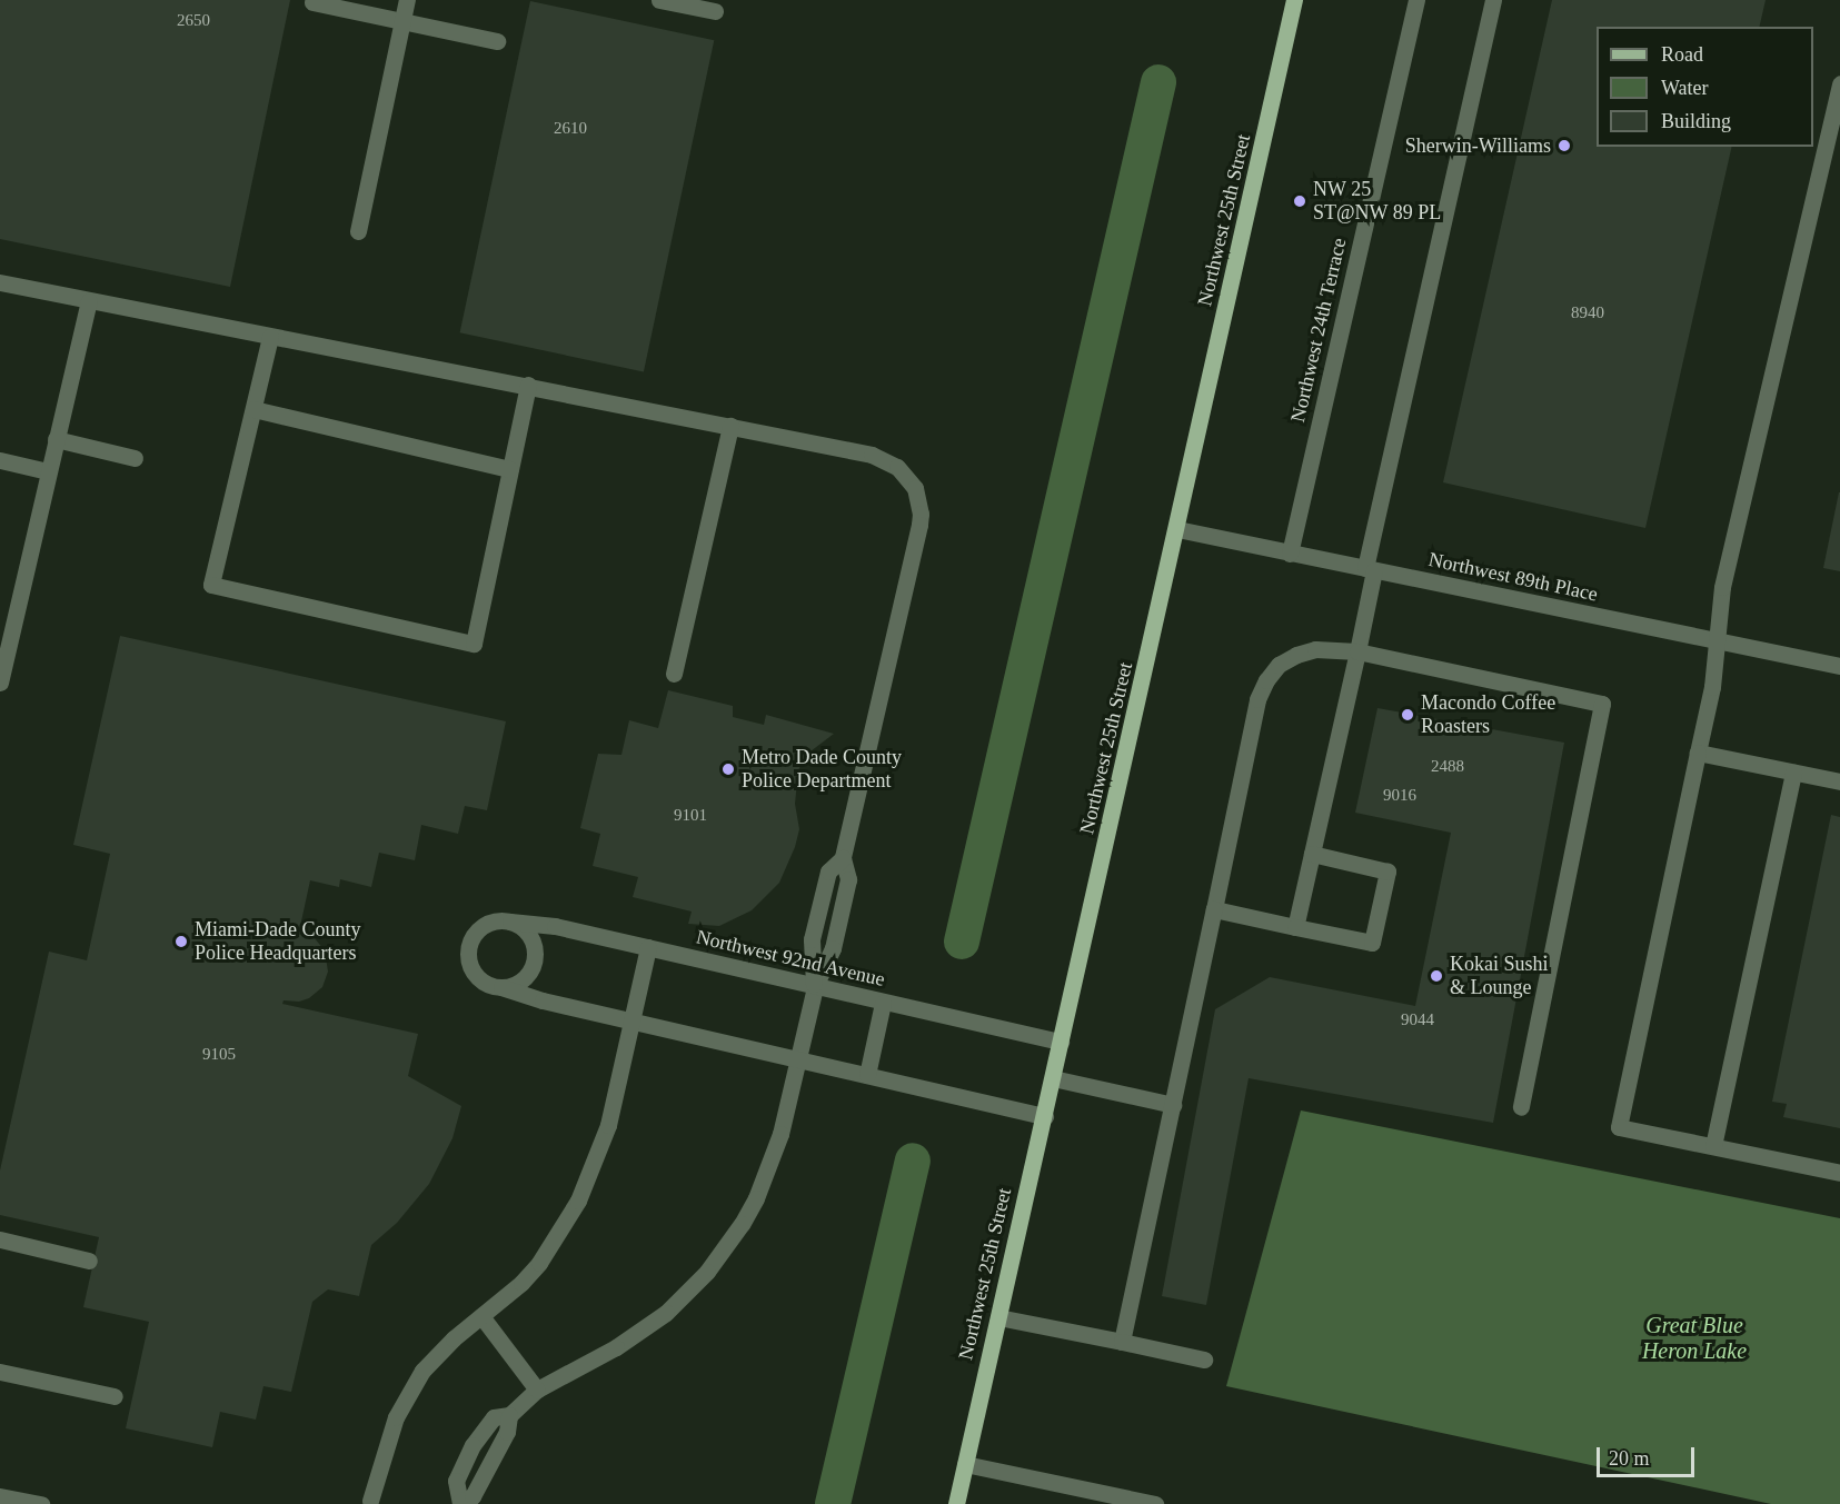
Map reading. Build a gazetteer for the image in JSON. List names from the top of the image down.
{
  "streets": {
    "main road": ["Northwest 25th Street"],
    "street": ["Northwest 24th Terrace", "Northwest 89th Place", "Northwest 92nd Avenue"]
  },
  "crossings": [
    ["Northwest 25th Street", "Northwest 89th Place"],
    ["Northwest 25th Street", "Northwest 92nd Avenue"],
    ["Northwest 24th Terrace", "Northwest 89th Place"]
  ],
  "water": ["Great Blue Heron Lake"],
  "places": [
    "Sherwin-Williams",
    "NW 25 ST@NW 89 PL",
    "Macondo Coffee Roasters",
    "Metro Dade County Police Department",
    "Miami-Dade County Police Headquarters",
    "Kokai Sushi & Lounge"
  ],
  "house_numbers": [
    "2650",
    "2610",
    "8940",
    "2488",
    "9016",
    "9101",
    "9044",
    "9105"
  ],
  "legend": ["Road", "Water", "Building"],
  "scale_bar": "20 m"
}
